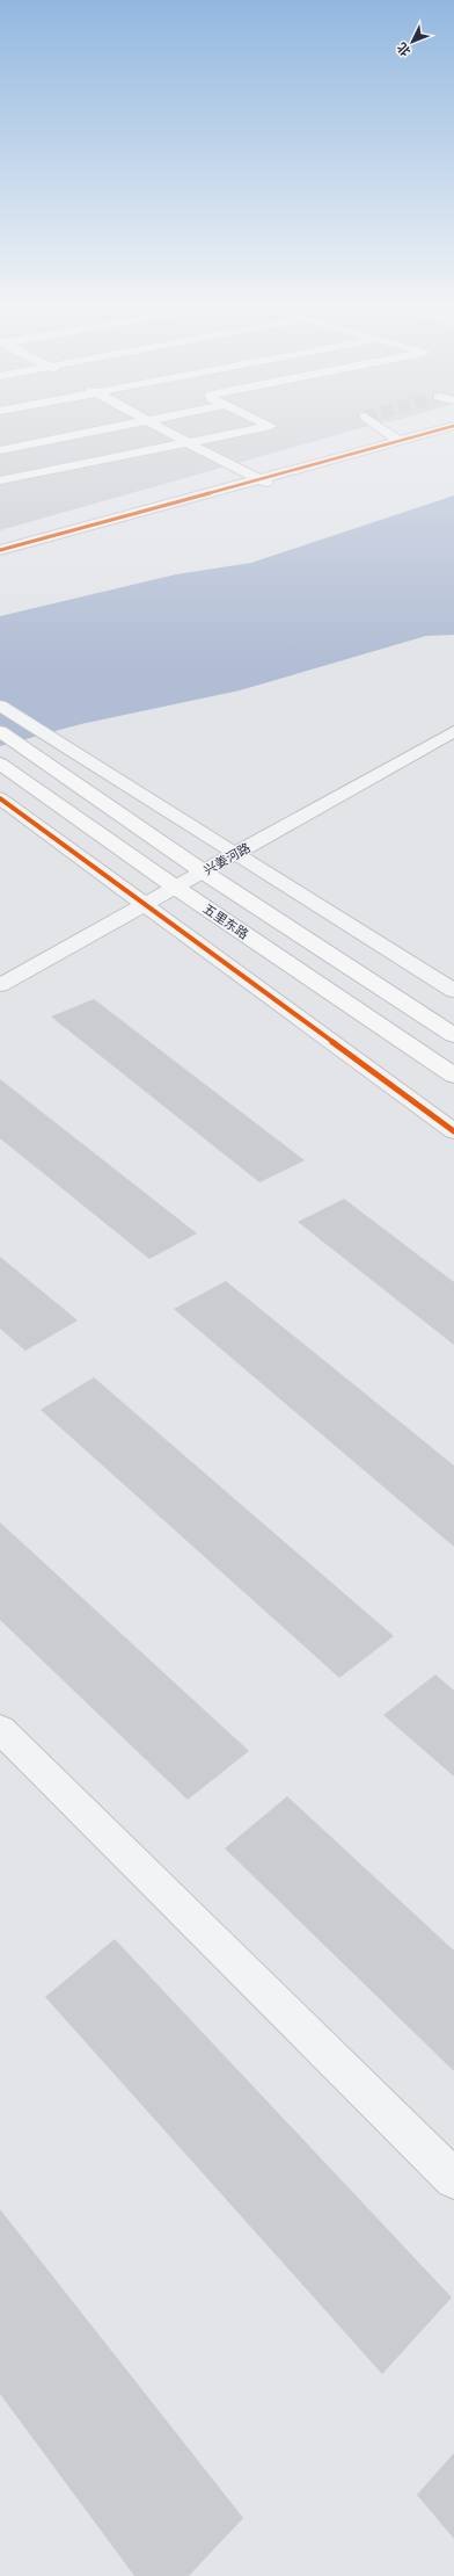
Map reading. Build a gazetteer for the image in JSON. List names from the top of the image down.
{
  "streets": {
    "main road": ["五里东路"],
    "street": ["兴姜河路"]
  },
  "crossings": [
    ["兴姜河路", "五里东路"]
  ],
  "north": "bottom left"
}
